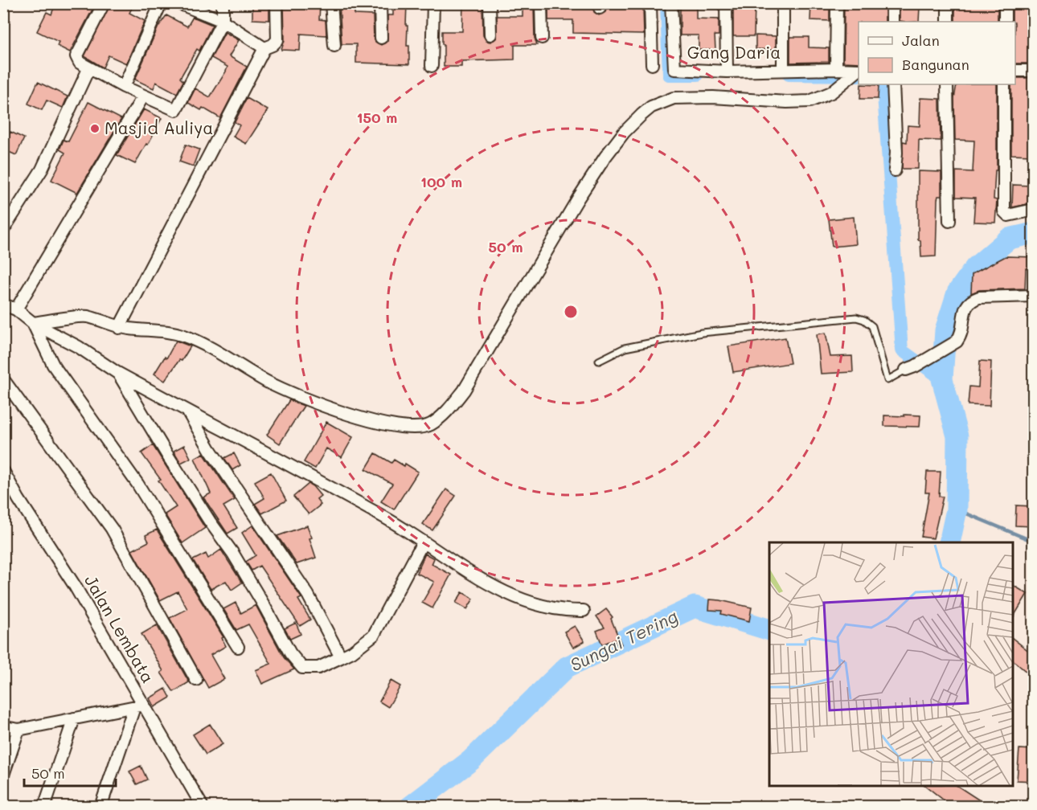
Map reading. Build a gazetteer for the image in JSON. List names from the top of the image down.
{
  "streets": {
    "street": ["Gang Daria", "Jalan Lembata"]
  },
  "water": ["Sungai Tering"],
  "places": ["Masjid Auliya"],
  "legend": ["Jalan", "Bangunan"],
  "scale_bar": "50 m",
  "rings": ["150 m", "100 m", "50 m"]
}
